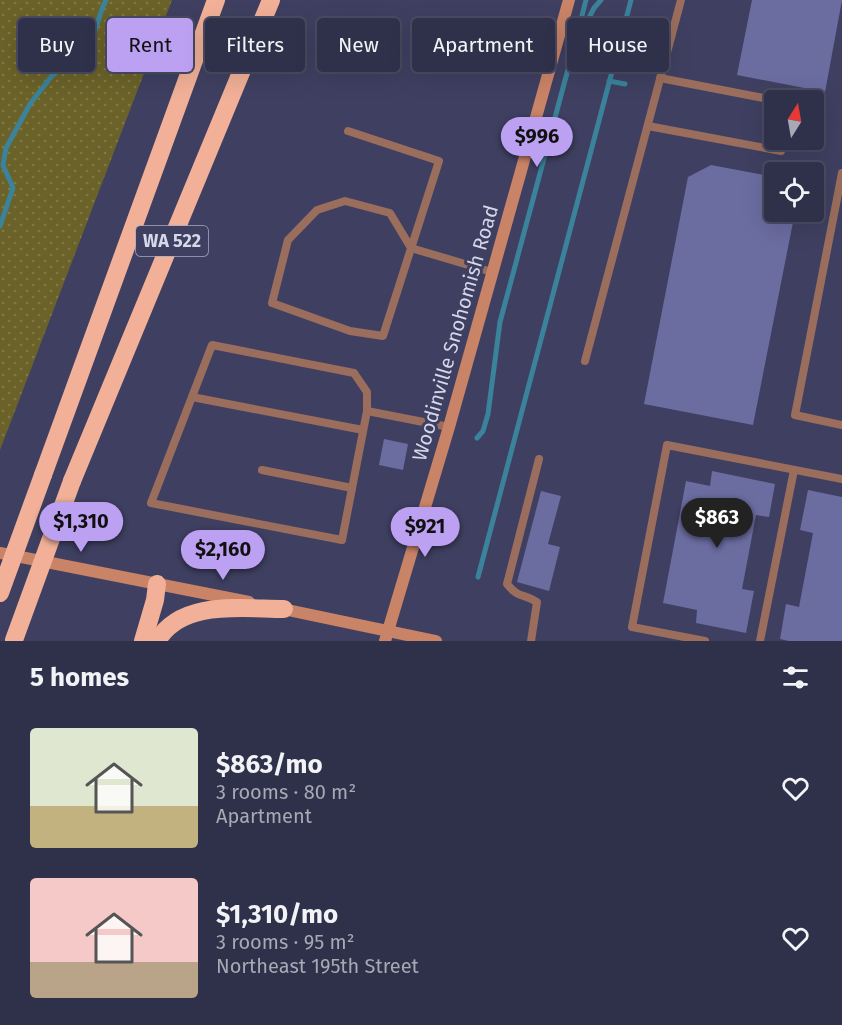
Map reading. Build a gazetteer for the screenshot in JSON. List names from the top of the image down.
{
  "streets": {
    "highway": ["WA 522"],
    "main road": ["Woodinville Snohomish Road"]
  },
  "north": "top",
  "page": {
    "chip": [
      "Buy",
      "Rent",
      "Filters",
      "New",
      "Apartment",
      "House"
    ],
    "price": [
      "$996",
      "$863",
      "$1,310",
      "$921",
      "$2,160"
    ],
    "heading": "5 homes",
    "list": [
      {
        "name": "$863/mo",
        "note": "3 rooms · 80 m² · Apartment"
      },
      {
        "name": "$1,310/mo",
        "note": "3 rooms · 95 m² · Northeast 195th Street"
      }
    ]
  }
}
